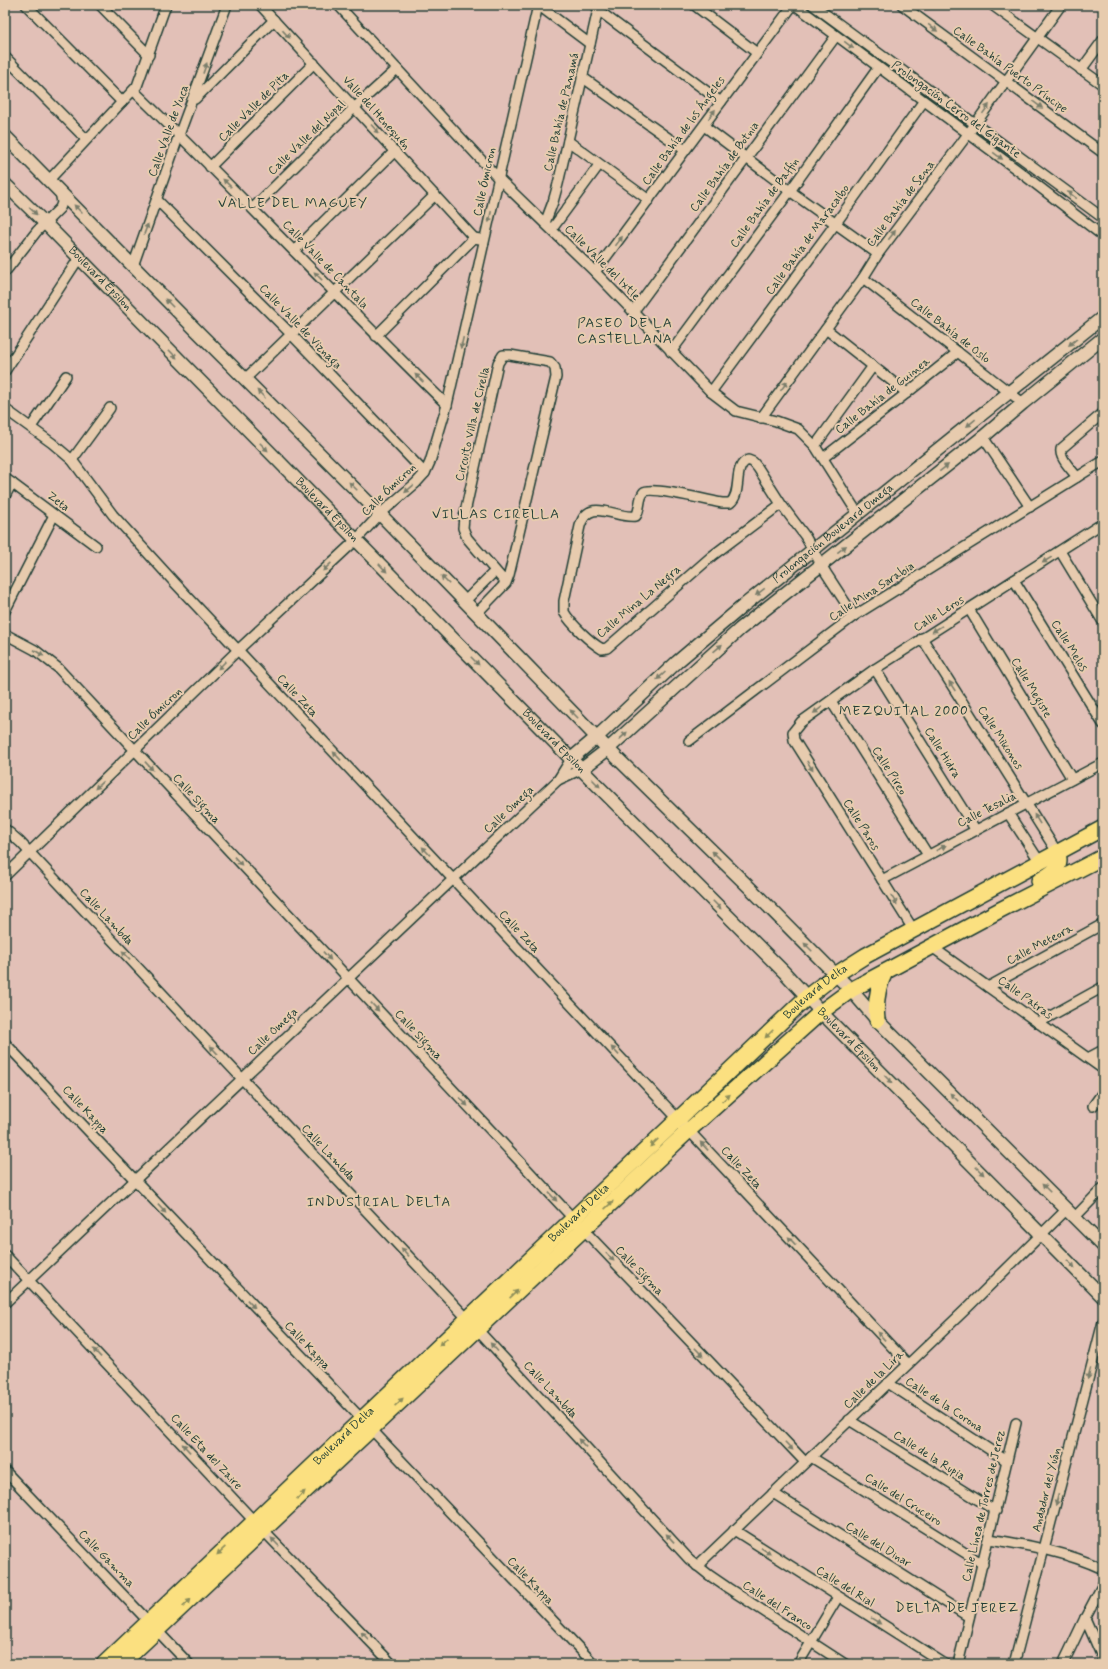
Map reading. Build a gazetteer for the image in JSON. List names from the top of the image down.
{
  "streets": {
    "main road": ["Boulevard Delta"],
    "street": [
      "Calle Bahía Puerto Príncipe",
      "Calle Valle de Pita",
      "Prolongación Cerro del Gigante",
      "Calle Bahía de Panamá",
      "Valle del Henequén",
      "Calle Valle de Yuca",
      "Calle Bahía de los Ángeles",
      "Calle Valle del Nopal",
      "Calle Bahía de Botnia",
      "Calle Ómicron",
      "Calle Bahía de Baffin",
      "Calle Bahía de Sena",
      "Calle Bahía de Maracaibo",
      "Calle Valle del Ixtle",
      "Calle Valle de Cantala",
      "Boulevard Épsilon",
      "Calle Valle de Viznaga",
      "Calle Bahía de Oslo",
      "Calle Bahía de Guinea",
      "Circuito Villa de Cirella",
      "Zeta",
      "Prolongación Boulevard Omega",
      "Calle Mina Sarabia",
      "Calle Mina La Negra",
      "Calle Leros",
      "Calle Melos",
      "Calle Megiste",
      "Calle Zeta",
      "Calle Mikonos",
      "Calle Hidra",
      "Calle Pireo",
      "Calle Sigma",
      "Calle Omega",
      "Calle Tesalia",
      "Calle Paros",
      "Calle Lambda",
      "Calle Meteora",
      "Calle Patras",
      "Calle Kappa",
      "Calle de la Lira",
      "Calle de la Corona",
      "Calle Eta del Zaire",
      "Calle de la Rupia",
      "Andador del Yuán",
      "Calle del Cruceiro",
      "Calle Línea de Torres de Jerez",
      "Calle del Dinar",
      "Calle Gamma",
      "Calle del Rial",
      "Calle del Franco"
    ]
  },
  "crossings": [
    ["Calle Bahía Puerto Príncipe", "Calle Bahía de Sena"],
    ["Calle Valle de Pita", "Valle del Henequén"],
    ["Calle Valle de Pita", "Calle Valle de Cantala"],
    ["Prolongación Cerro del Gigante", "Calle Bahía de los Ángeles"],
    ["Prolongación Cerro del Gigante", "Calle Bahía de Botnia"],
    ["Prolongación Cerro del Gigante", "Calle Bahía de Baffin"],
    ["Prolongación Cerro del Gigante", "Calle Bahía de Sena"],
    ["Prolongación Cerro del Gigante", "Calle Bahía de Maracaibo"],
    ["Calle Bahía de Panamá", "Calle Valle del Ixtle"],
    ["Valle del Henequén", "Calle Valle del Nopal"],
    ["Calle Valle de Yuca", "Calle Valle de Cantala"],
    ["Calle Valle de Yuca", "Calle Valle de Viznaga"],
    ["Calle Bahía de los Ángeles", "Calle Valle del Ixtle"],
    ["Calle Valle del Nopal", "Calle Valle del Ixtle"],
    ["Calle Valle del Nopal", "Calle Valle de Cantala"],
    ["Calle Bahía de Botnia", "Calle Valle del Ixtle"],
    ["Calle Ómicron", "Calle Valle del Ixtle"],
    ["Calle Ómicron", "Calle Valle de Cantala"],
    ["Calle Ómicron", "Boulevard Épsilon"],
    ["Calle Ómicron", "Calle Valle de Viznaga"],
    ["Calle Ómicron", "Calle Zeta"],
    ["Calle Ómicron", "Calle Sigma"],
    ["Calle Ómicron", "Calle Lambda"],
    ["Calle Bahía de Baffin", "Calle Valle del Ixtle"],
    ["Calle Bahía de Sena", "Calle Valle del Ixtle"],
    ["Calle Bahía de Sena", "Calle Bahía de Oslo"],
    ["Calle Bahía de Maracaibo", "Calle Valle del Ixtle"],
    ["Calle Valle del Ixtle", "Calle Bahía de Guinea"],
    ["Calle Valle del Ixtle", "Prolongación Boulevard Omega"],
    ["Boulevard Épsilon", "Prolongación Boulevard Omega"],
    ["Boulevard Épsilon", "Calle Omega"],
    ["Boulevard Épsilon", "Boulevard Delta"],
    ["Boulevard Épsilon", "Calle de la Lira"],
    ["Calle Bahía de Oslo", "Calle Bahía de Guinea"],
    ["Calle Bahía de Oslo", "Prolongación Boulevard Omega"],
    ["Prolongación Boulevard Omega", "Calle Mina La Negra"],
    ["Prolongación Boulevard Omega", "Calle Omega"],
    ["Calle Mina Sarabia", "Calle Mina La Negra"],
    ["Calle Leros", "Calle Melos"],
    ["Calle Leros", "Calle Megiste"],
    ["Calle Leros", "Calle Mikonos"],
    ["Calle Leros", "Calle Hidra"],
    ["Calle Leros", "Calle Pireo"],
    ["Calle Leros", "Calle Paros"],
    ["Calle Megiste", "Calle Tesalia"],
    ["Calle Zeta", "Calle Omega"],
    ["Calle Zeta", "Boulevard Delta"],
    ["Calle Zeta", "Calle de la Lira"],
    ["Calle Mikonos", "Calle Tesalia"],
    ["Calle Mikonos", "Boulevard Delta"],
    ["Calle Hidra", "Calle Tesalia"],
    ["Calle Pireo", "Calle Tesalia"],
    ["Calle Sigma", "Calle Omega"],
    ["Calle Sigma", "Boulevard Delta"],
    ["Calle Sigma", "Calle de la Lira"],
    ["Calle Sigma", "Calle del Cruceiro"],
    ["Calle Omega", "Calle Lambda"],
    ["Calle Omega", "Calle Kappa"],
    ["Calle Omega", "Calle Eta del Zaire"],
    ["Calle Tesalia", "Calle Paros"],
    ["Calle Paros", "Boulevard Delta"],
    ["Calle Lambda", "Boulevard Delta"],
    ["Calle Lambda", "Calle de la Lira"],
    ["Calle Lambda", "Calle del Franco"],
    ["Calle Meteora", "Calle Patras"],
    ["Boulevard Delta", "Calle Patras"],
    ["Boulevard Delta", "Calle Kappa"],
    ["Boulevard Delta", "Calle Eta del Zaire"],
    ["Boulevard Delta", "Calle Gamma"],
    ["Calle de la Lira", "Calle de la Corona"],
    ["Calle de la Lira", "Calle de la Rupia"],
    ["Calle de la Lira", "Calle del Cruceiro"],
    ["Calle de la Lira", "Calle del Dinar"],
    ["Calle de la Lira", "Calle del Rial"],
    ["Calle de la Lira", "Calle del Franco"],
    ["Calle de la Corona", "Calle Línea de Torres de Jerez"],
    ["Calle de la Rupia", "Calle Línea de Torres de Jerez"],
    ["Calle del Cruceiro", "Calle Línea de Torres de Jerez"],
    ["Calle Línea de Torres de Jerez", "Calle del Dinar"]
  ],
  "one_way": [
    "Valle del Henequén",
    "Calle Ómicron",
    "Calle Valle de Cantala",
    "Calle Leros",
    "Calle Zeta",
    "Calle Mikonos",
    "Calle Sigma",
    "Calle Paros",
    "Calle Lambda",
    "Calle Kappa",
    "Calle Eta del Zaire",
    "Andador del Yuán",
    "Calle del Rial"
  ],
  "districts": [
    "VALLE DEL MAGUEY",
    "PASEO DE LA CASTELLANA",
    "VILLAS CIRELLA",
    "MEZQUITAL 2000",
    "INDUSTRIAL DELTA",
    "DELTA DE JEREZ"
  ]
}
